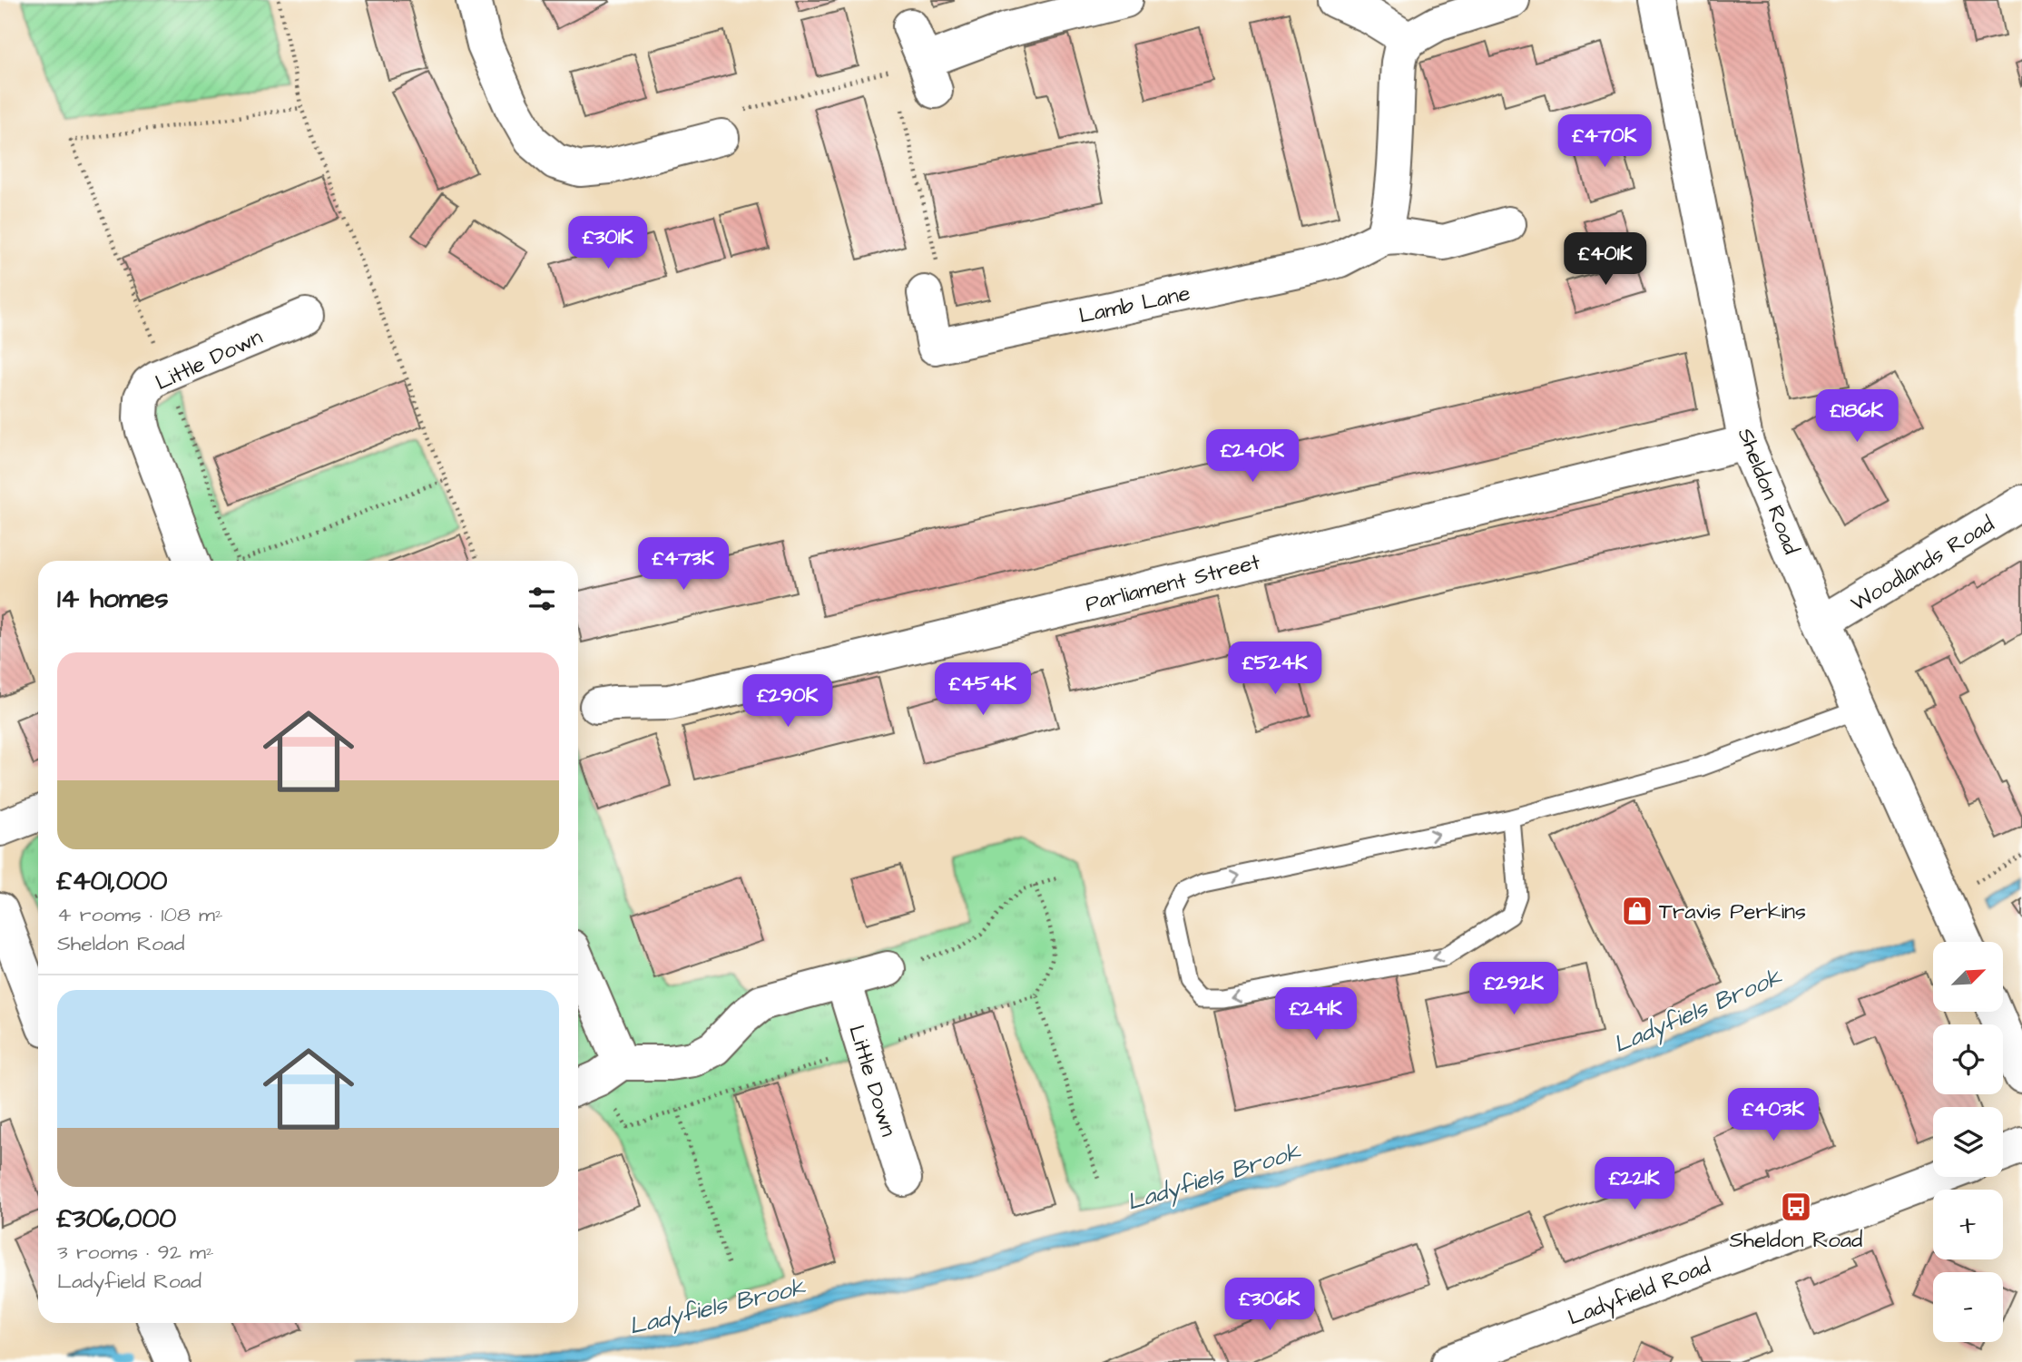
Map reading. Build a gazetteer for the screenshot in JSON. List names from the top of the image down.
{
  "streets": {
    "street": [
      "Lamb Lane",
      "Little Down",
      "Sheldon Road",
      "Woodlands Road",
      "Parliament Street",
      "Ladyfield Road"
    ]
  },
  "crossings": [
    ["Sheldon Road", "Woodlands Road"],
    ["Sheldon Road", "Parliament Street"]
  ],
  "water": ["Ladyfiels Brook"],
  "places": {
    "shop": ["Travis Perkins"],
    "bus stop": ["Sheldon Road"]
  },
  "north": "top right",
  "page": {
    "price": [
      "£470K",
      "£301K",
      "£401K",
      "£186K",
      "£240K",
      "£473K",
      "£524K",
      "£454K",
      "£290K",
      "£292K",
      "£241K",
      "£403K",
      "£221K",
      "£306K"
    ],
    "heading": "14 homes",
    "list": [
      {
        "name": "£401,000",
        "note": "4 rooms · 108 m² · Sheldon Road"
      },
      {
        "name": "£306,000",
        "note": "3 rooms · 92 m² · Ladyfield Road"
      }
    ],
    "map_buttons": ["+", "−"]
  }
}
